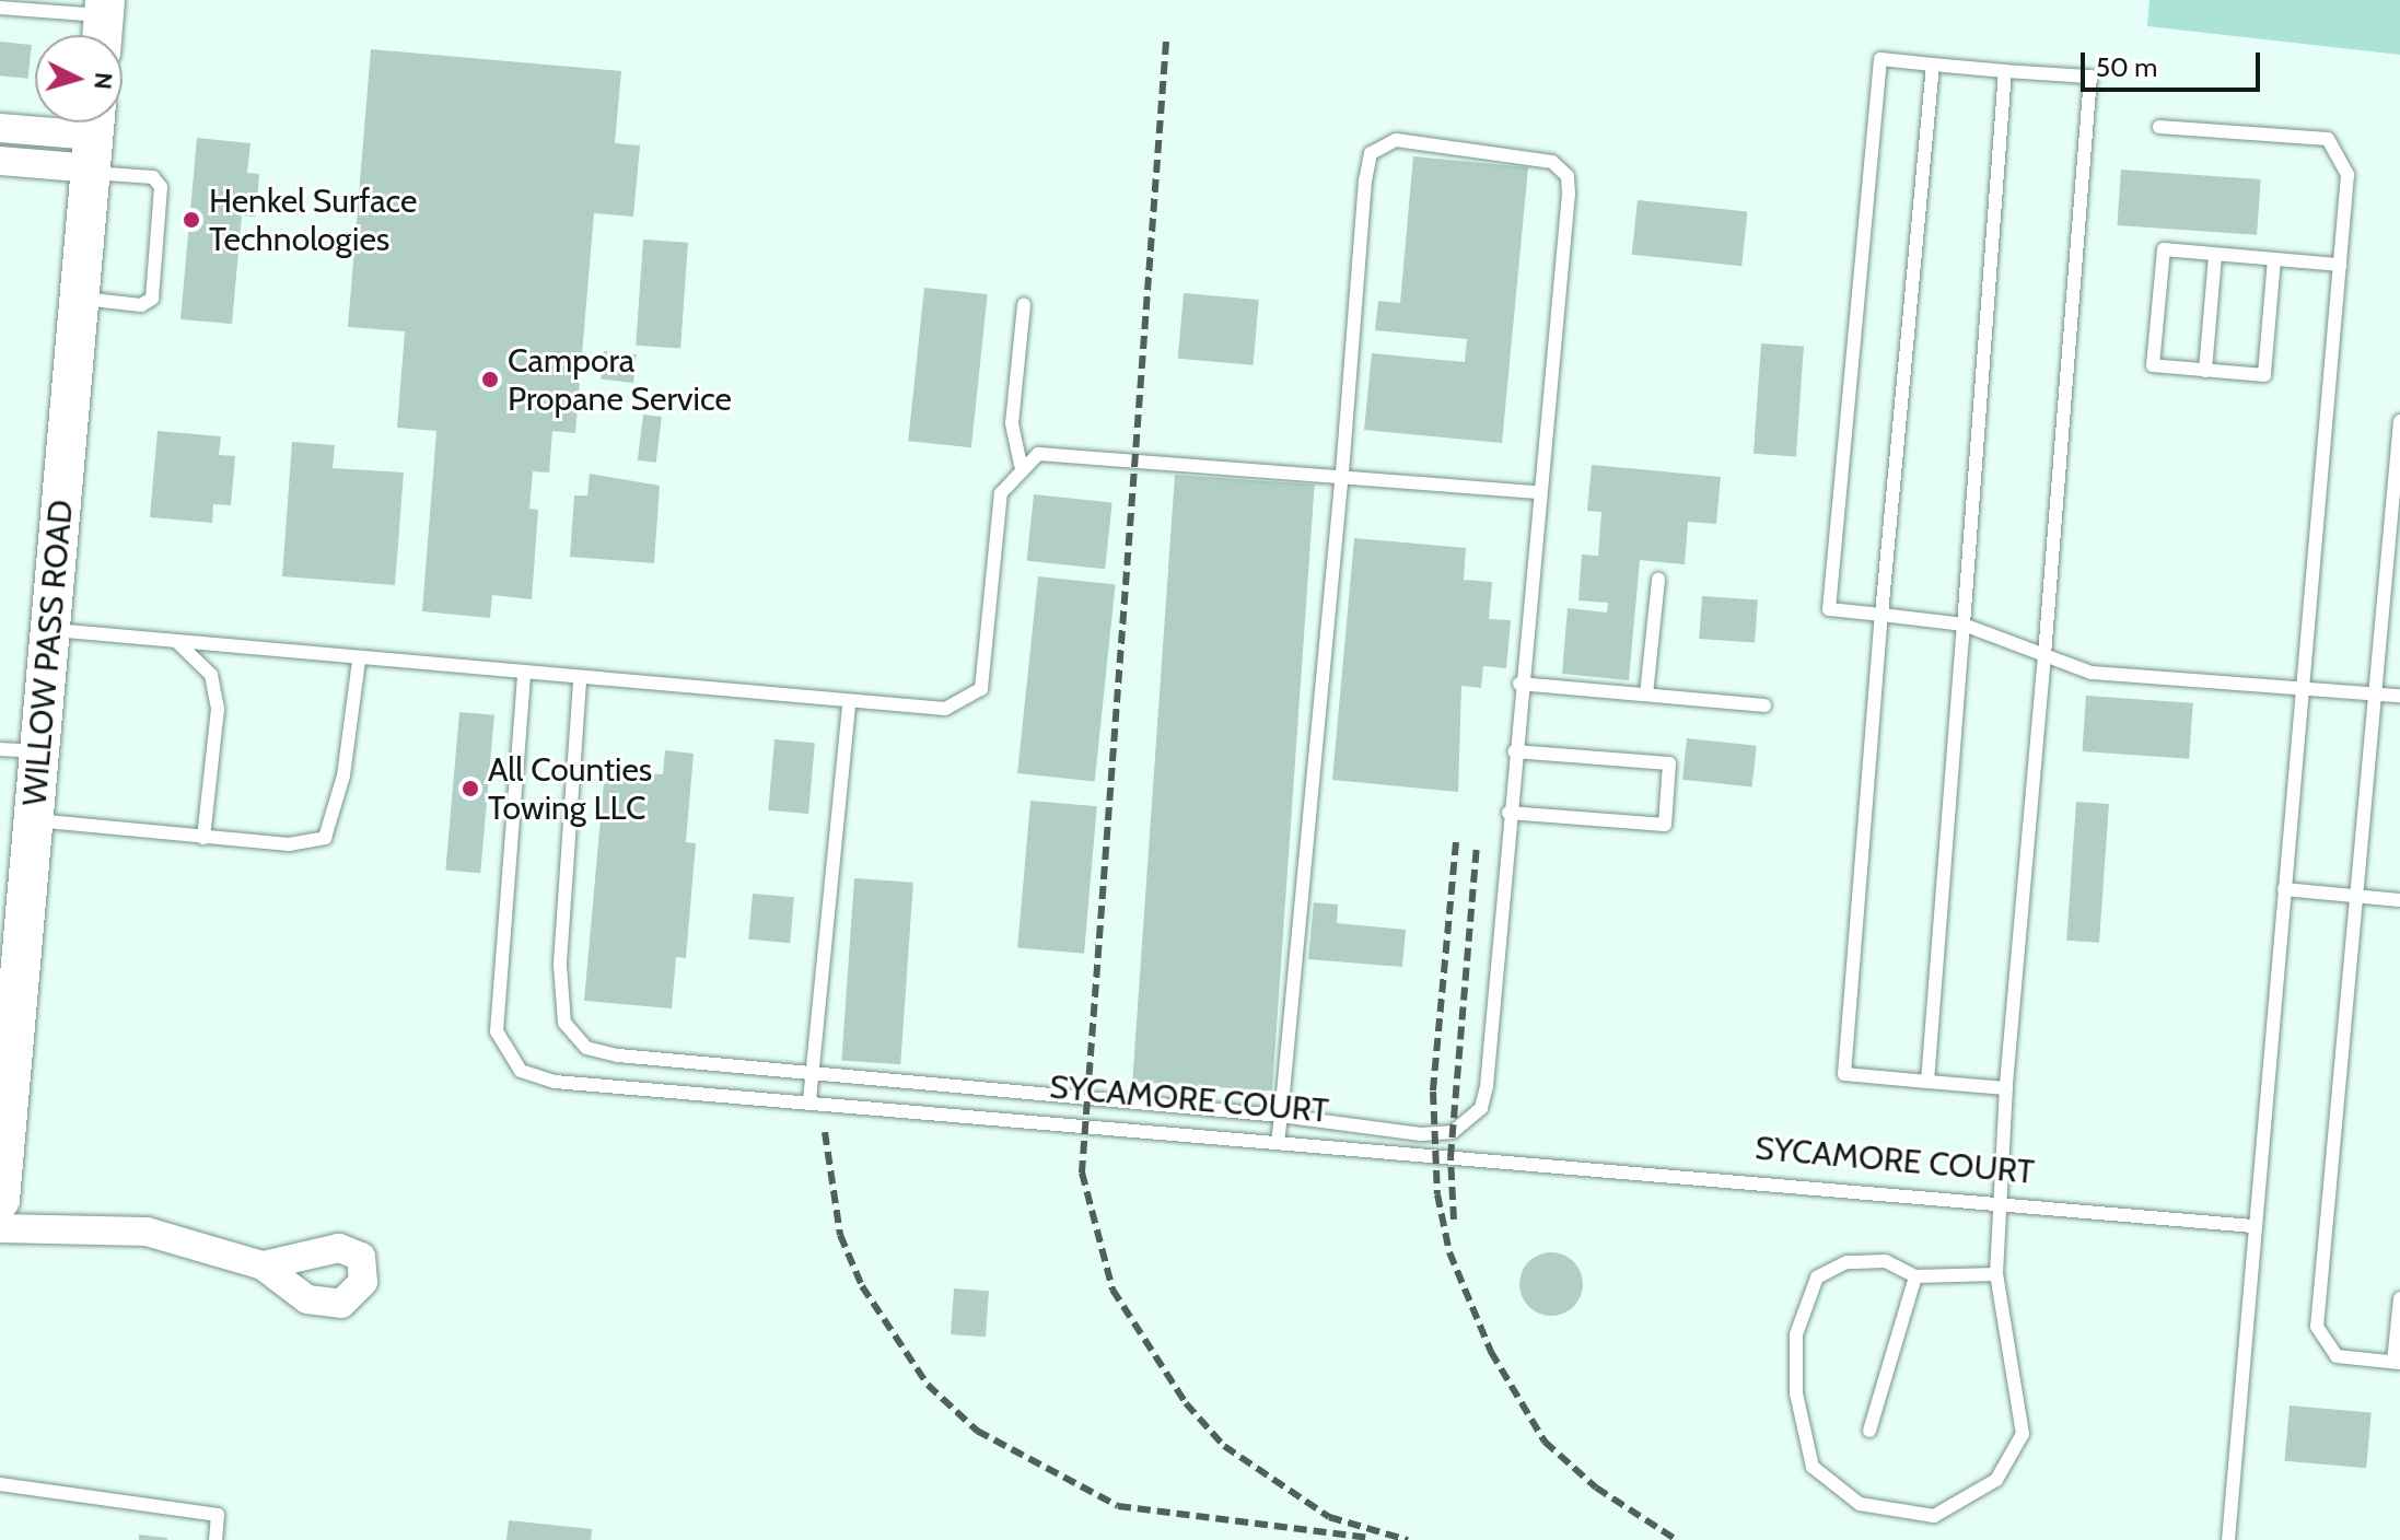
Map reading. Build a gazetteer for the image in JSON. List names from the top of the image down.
{
  "streets": {
    "main road": ["WILLOW PASS ROAD"],
    "lane": ["SYCAMORE COURT"]
  },
  "places": ["Henkel Surface Technologies", "Campora Propane Service", "All Counties Towing LLC"],
  "scale_bar": "50 m",
  "north": "right"
}
